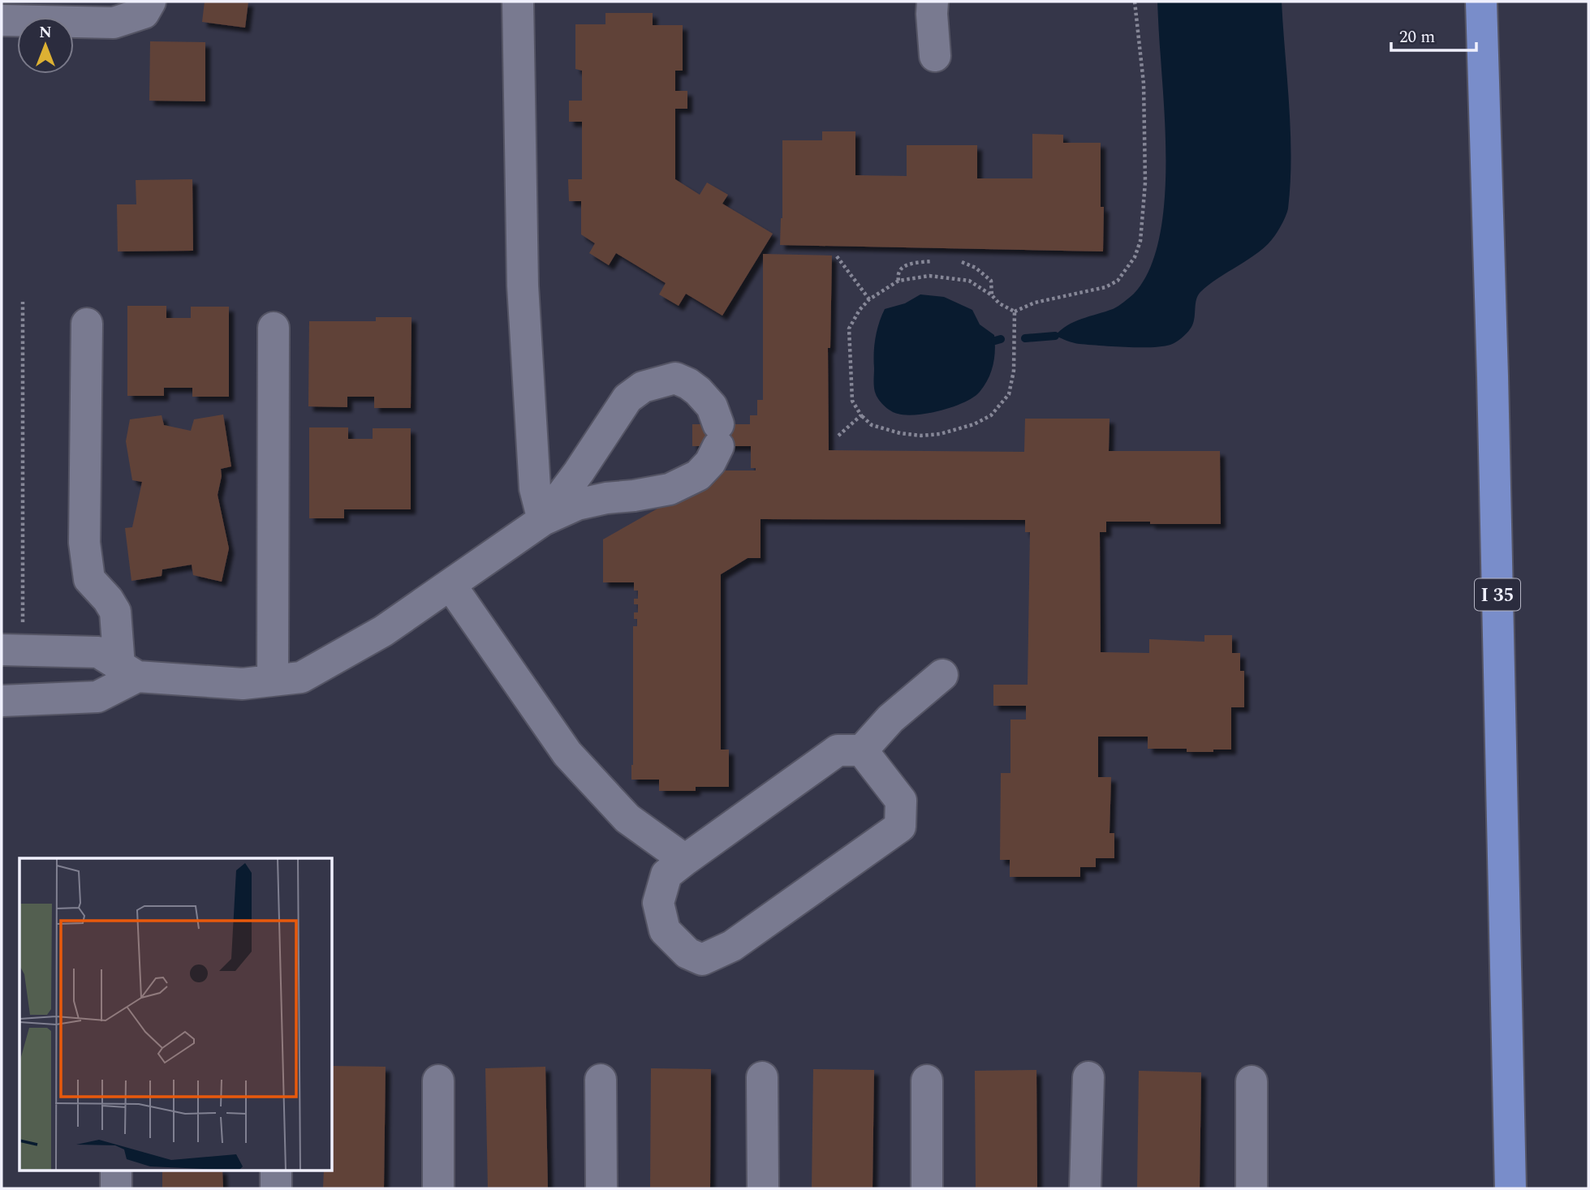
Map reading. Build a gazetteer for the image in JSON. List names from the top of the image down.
{
  "streets": {
    "highway": ["I 35"]
  },
  "scale_bar": "20 m",
  "north": "top"
}
